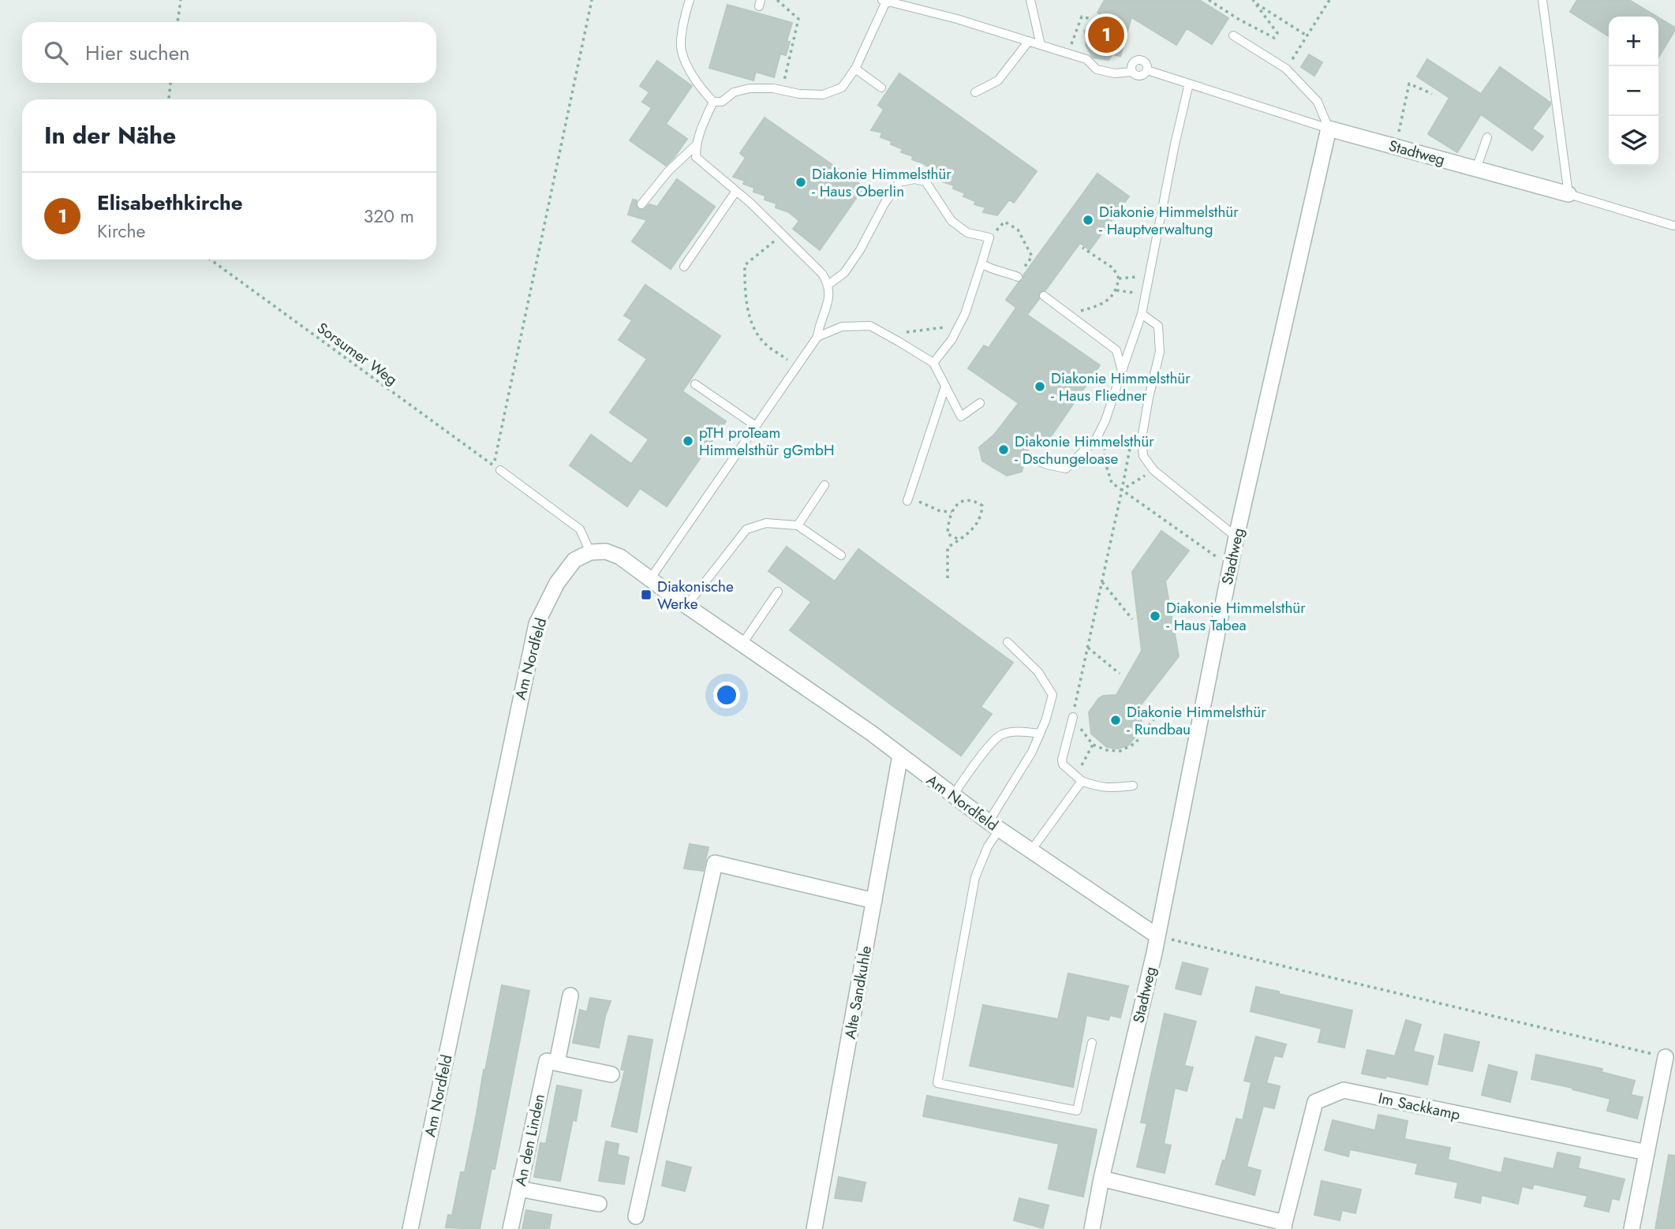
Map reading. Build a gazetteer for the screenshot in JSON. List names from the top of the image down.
{
  "streets": {
    "street": [
      "Stadtweg",
      "Am Nordfeld",
      "Alte Sandkuhle",
      "Im Sackkamp",
      "An den Linden"
    ],
    "path": ["Sorsumer Weg"]
  },
  "crossings": [
    ["Stadtweg", "Am Nordfeld"],
    ["Stadtweg", "Im Sackkamp"],
    ["Am Nordfeld", "Alte Sandkuhle"]
  ],
  "places": {
    "other": [
      "Diakonie Himmelsthür - Haus Oberlin",
      "Diakonie Himmelsthür - Hauptverwaltung",
      "Diakonie Himmelsthür - Haus Fliedner",
      "pTH proTeam Himmelsthür gGmbH",
      "Diakonie Himmelsthür - Dschungeloase",
      "Diakonie Himmelsthür - Haus Tabea",
      "Diakonie Himmelsthür - Rundbau"
    ],
    "transit": ["Diakonische Werke"]
  },
  "page": {
    "pins": "1",
    "map_buttons": ["+", "−"],
    "search": "Hier suchen",
    "heading": "In der Nähe",
    "list": [
      {
        "mark": "1",
        "name": "Elisabethkirche",
        "note": "Kirche",
        "value": "320 m"
      }
    ]
  }
}
